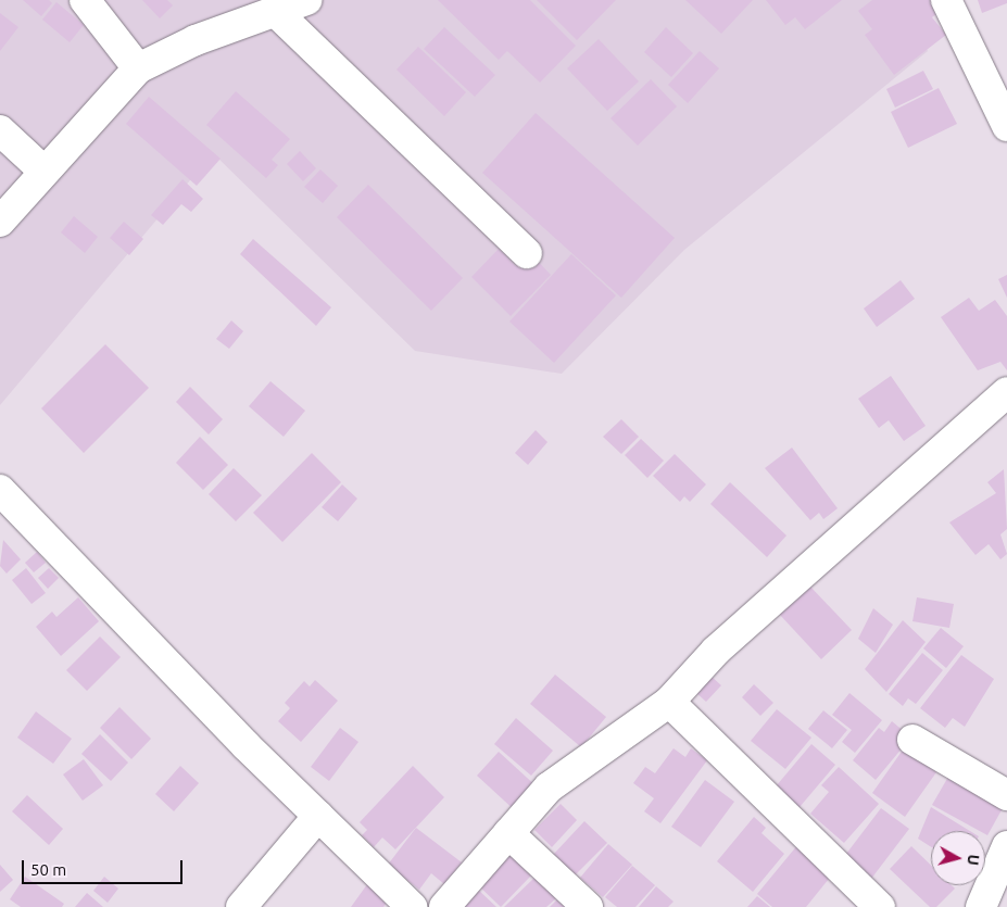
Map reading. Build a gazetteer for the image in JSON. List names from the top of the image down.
{
  "scale_bar": "50 m",
  "north": "right"
}
